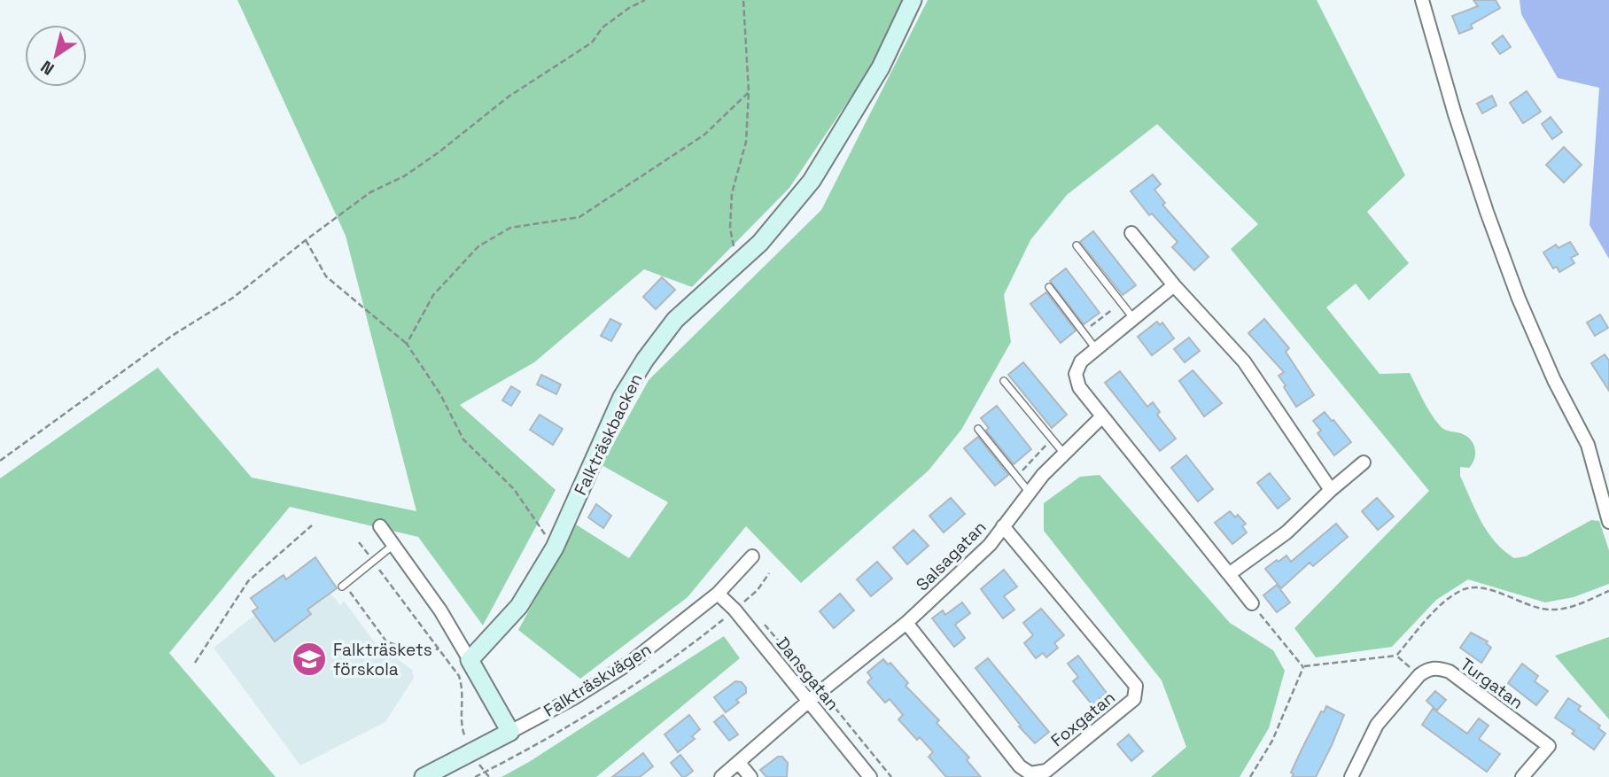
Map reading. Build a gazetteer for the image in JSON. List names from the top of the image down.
{
  "streets": {
    "street": [
      "Falkträskbacken",
      "Salsagatan",
      "Dansgatan",
      "Falkträskvägen",
      "Turgatan",
      "Foxgatan"
    ]
  },
  "crossings": [
    ["Salsagatan", "Dansgatan"],
    ["Salsagatan", "Foxgatan"],
    ["Dansgatan", "Falkträskvägen"]
  ],
  "places": {
    "school or university": ["Falkträskets förskola"]
  },
  "north": "bottom left"
}
